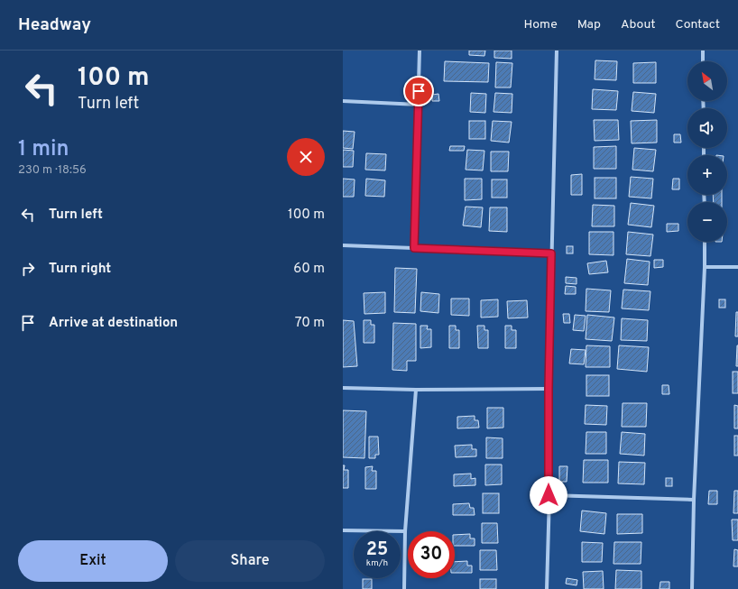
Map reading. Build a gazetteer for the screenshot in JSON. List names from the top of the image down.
{
  "north": "top left",
  "page": {
    "header": "Headway",
    "nav": [
      "Home",
      "Map",
      "About",
      "Contact"
    ],
    "turn": ["100 m", "Turn left"],
    "map_buttons": ["+", "−"],
    "heading": ["1 min", "230 m · 18:56"],
    "list": [
      {
        "name": "Turn left",
        "value": "100 m"
      },
      {
        "name": "Turn right",
        "value": "60 m"
      },
      {
        "name": "Arrive at destination",
        "value": "70 m"
      }
    ],
    "speed": "25 km/h",
    "limit": "30",
    "buttons": ["Exit", "Share"]
  }
}
